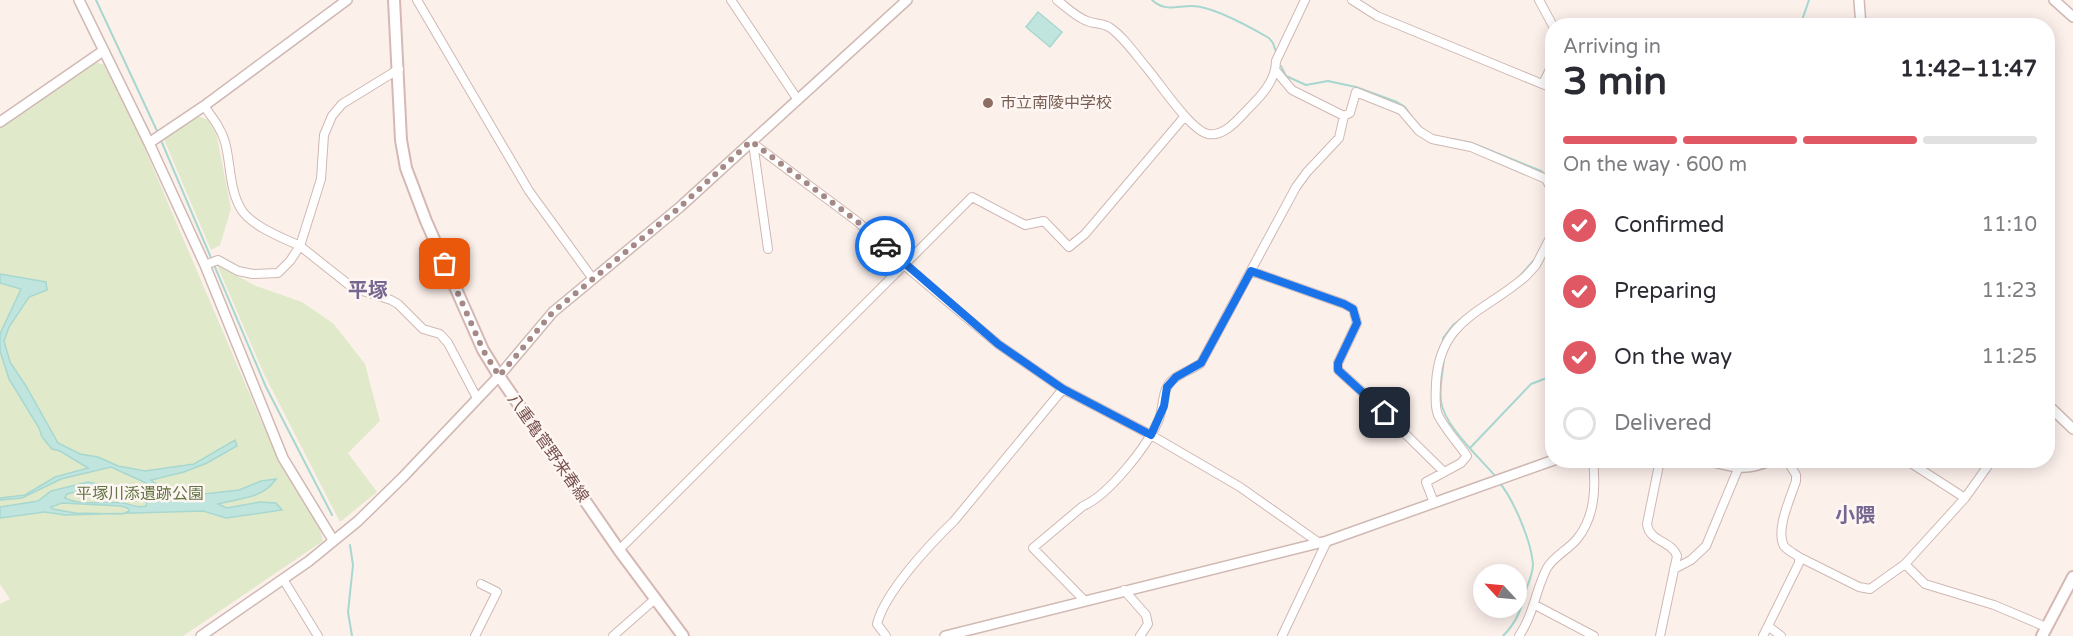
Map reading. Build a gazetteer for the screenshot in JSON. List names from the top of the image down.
{
  "streets": {
    "main road": ["八重亀菅野来春線"]
  },
  "districts": ["平塚", "小隈"],
  "parks": ["平塚川添遺跡公園"],
  "places": ["市立南陵中学校"],
  "north": "top left",
  "page": {
    "heading": ["3 min", "Arriving in", "11:42–11:47"],
    "bar": "On the way · 600 m",
    "list": [
      ["Confirmed", "11:10"],
      ["Preparing", "11:23"],
      ["On the way", "11:25"],
      "Delivered"
    ]
  }
}
